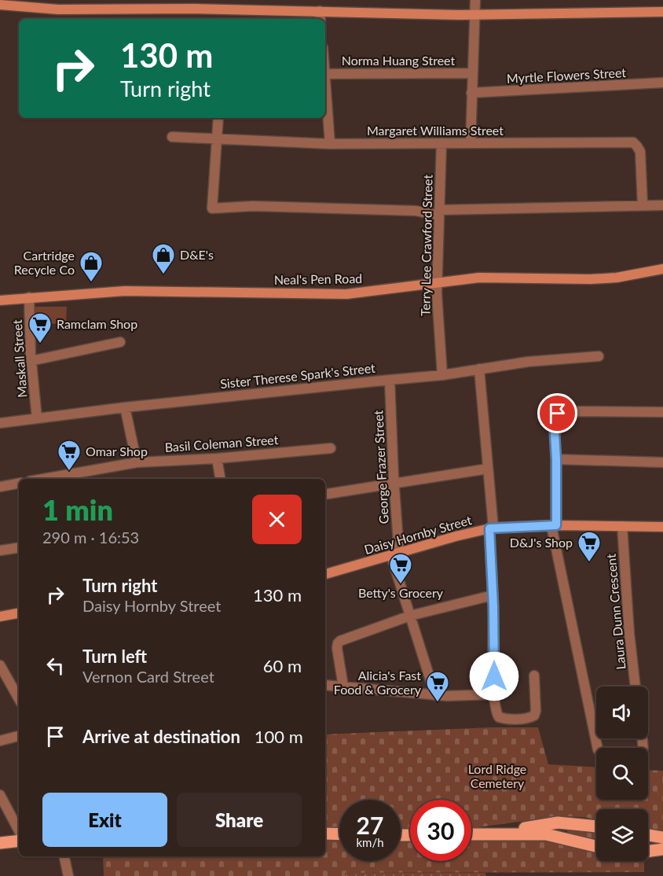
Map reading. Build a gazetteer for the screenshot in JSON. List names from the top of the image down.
{
  "streets": {
    "street": [
      "Norma Huang Street",
      "Myrtle Flowers Street",
      "Margaret Williams Street",
      "Terry Lee Crawford Street",
      "Neal's Pen Road",
      "Maskall Street",
      "Sister Therese Spark's Street",
      "Basil Coleman Street",
      "George Frazer Street",
      "Daisy Hornby Street",
      "Laura Dunn Crescent"
    ]
  },
  "crossings": [
    ["Margaret Williams Street", "Terry Lee Crawford Street"],
    ["Terry Lee Crawford Street", "Neal's Pen Road"],
    ["Terry Lee Crawford Street", "Sister Therese Spark's Street"],
    ["Neal's Pen Road", "Maskall Street"],
    ["Maskall Street", "Sister Therese Spark's Street"],
    ["Sister Therese Spark's Street", "George Frazer Street"],
    ["George Frazer Street", "Daisy Hornby Street"],
    ["Daisy Hornby Street", "Laura Dunn Crescent"]
  ],
  "parks": ["Lord Ridge Cemetery"],
  "places": {
    "shop": ["D&E's", "Cartridge Recycle Co"],
    "supermarket": [
      "Ramclam Shop",
      "Omar Shop",
      "D&J's Shop",
      "Betty's Grocery",
      "Alicia's Fast Food & Grocery"
    ]
  },
  "page": {
    "turn": ["130 m", "Turn right"],
    "heading": ["1 min", "290 m · 16:53"],
    "list": [
      {
        "name": "Turn right",
        "note": "Daisy Hornby Street",
        "value": "130 m"
      },
      {
        "name": "Turn left",
        "note": "Vernon Card Street",
        "value": "60 m"
      },
      {
        "name": "Arrive at destination",
        "value": "100 m"
      }
    ],
    "buttons": ["Exit", "Share"],
    "speed": "27 km/h",
    "limit": "30"
  }
}
